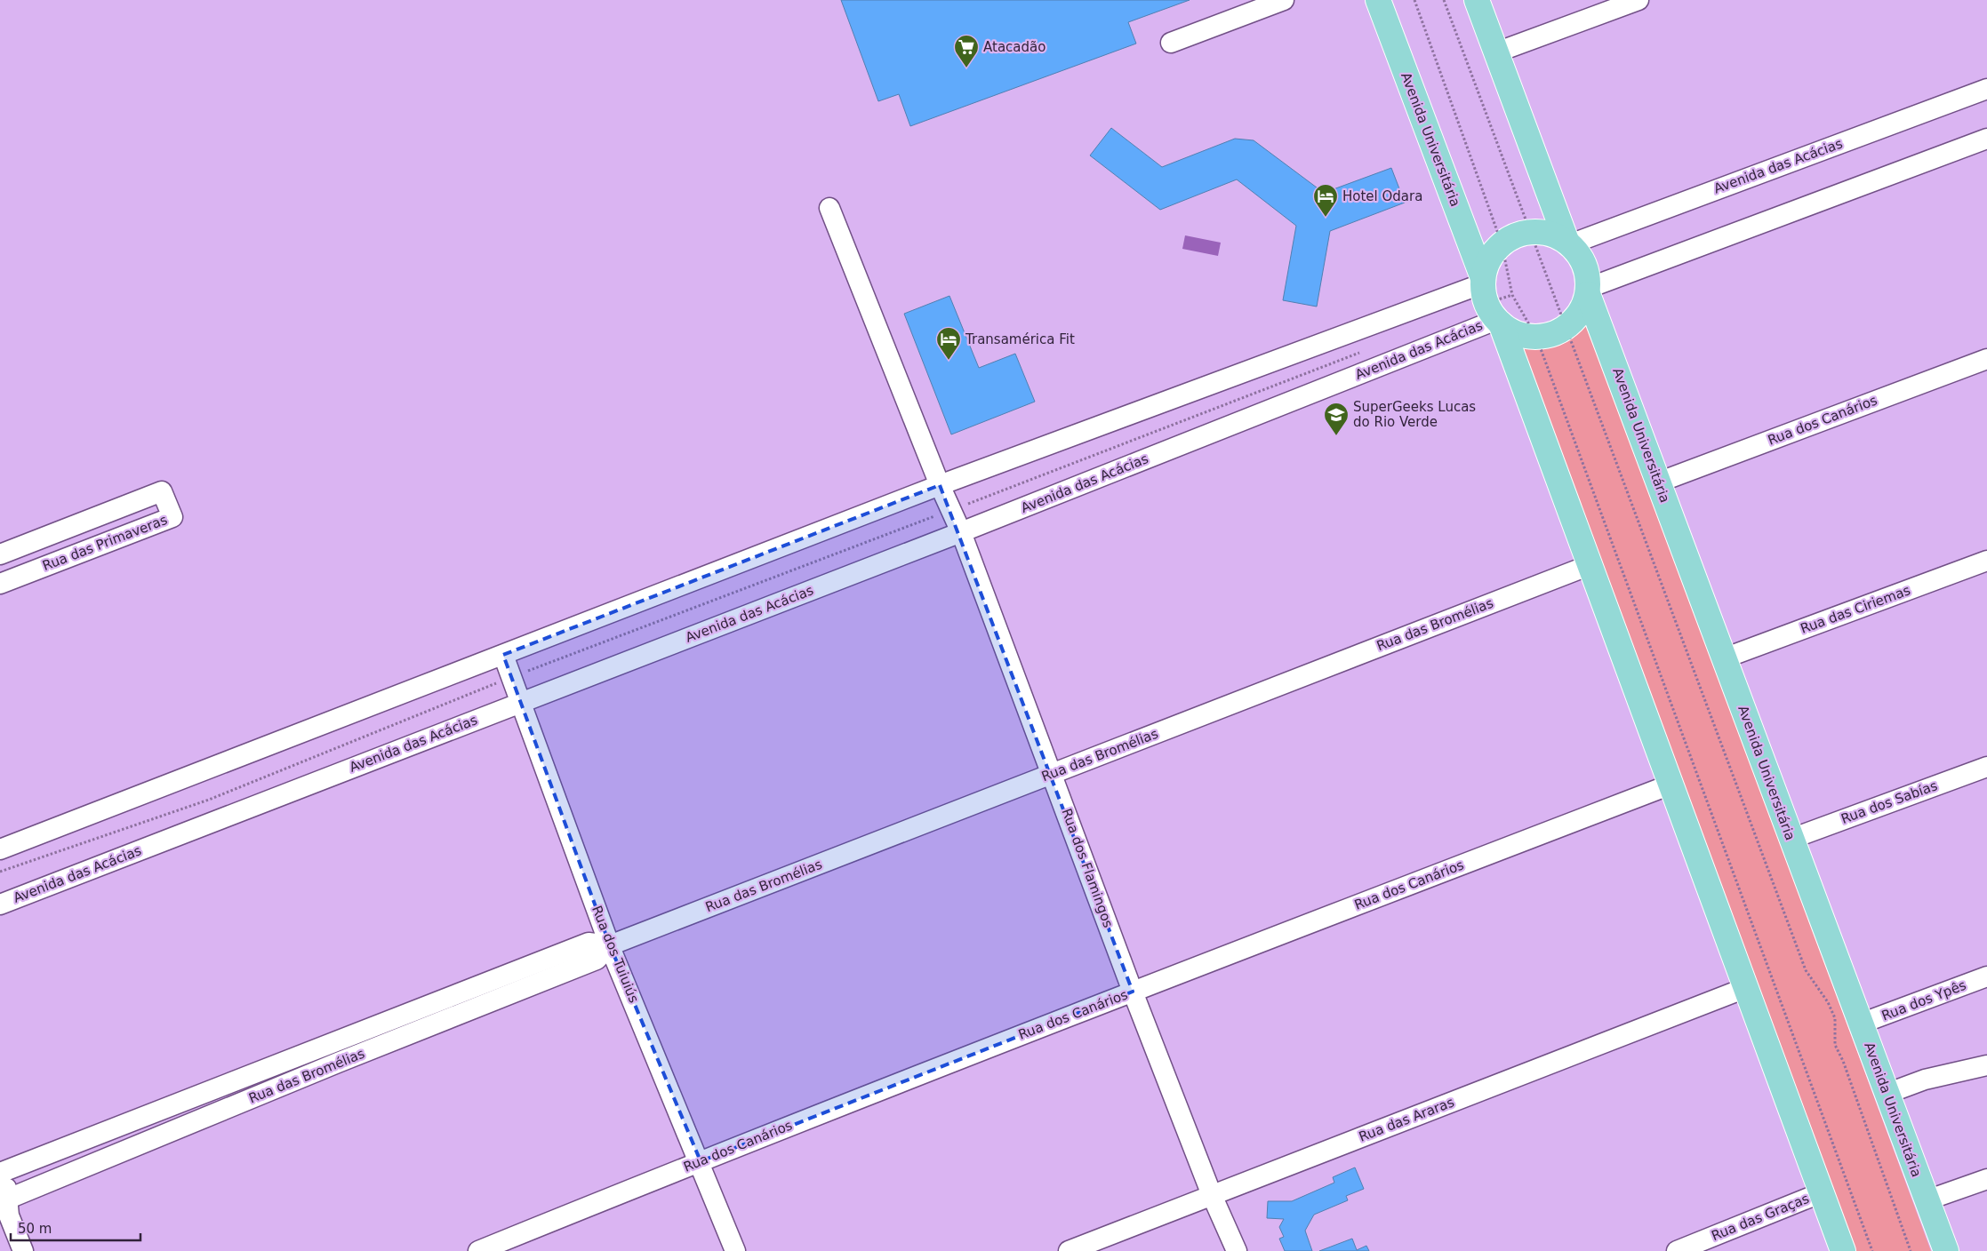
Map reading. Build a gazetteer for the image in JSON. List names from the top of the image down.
{
  "streets": {
    "main road": ["Avenida Universitária"],
    "street": [
      "Avenida das Acácias",
      "Rua dos Canários",
      "Rua das Primaveras",
      "Rua das Ciriemas",
      "Rua das Bromélias",
      "Rua dos Sabías",
      "Rua dos Flamingos",
      "Rua dos Tuiuiús",
      "Rua dos Ypês",
      "Rua das Araras",
      "Rua das Graças"
    ]
  },
  "crossings": [
    ["Avenida Universitária", "Avenida das Acácias"],
    ["Avenida Universitária", "Rua dos Canários"],
    ["Avenida Universitária", "Rua das Ciriemas"],
    ["Avenida Universitária", "Rua das Bromélias"],
    ["Avenida Universitária", "Rua dos Sabías"],
    ["Avenida Universitária", "Rua dos Ypês"],
    ["Avenida Universitária", "Rua das Araras"],
    ["Avenida Universitária", "Rua das Graças"],
    ["Avenida das Acácias", "Rua dos Flamingos"],
    ["Avenida das Acácias", "Rua dos Tuiuiús"],
    ["Rua dos Canários", "Rua dos Flamingos"],
    ["Rua dos Canários", "Rua dos Tuiuiús"],
    ["Rua das Bromélias", "Rua dos Flamingos"],
    ["Rua das Bromélias", "Rua dos Tuiuiús"],
    ["Rua dos Flamingos", "Rua das Araras"]
  ],
  "places": {
    "supermarket": ["Atacadão"],
    "hotel": ["Hotel Odara", "Transamérica Fit"],
    "school or university": ["SuperGeeks Lucas do Rio Verde"]
  },
  "scale_bar": "50 m"
}
